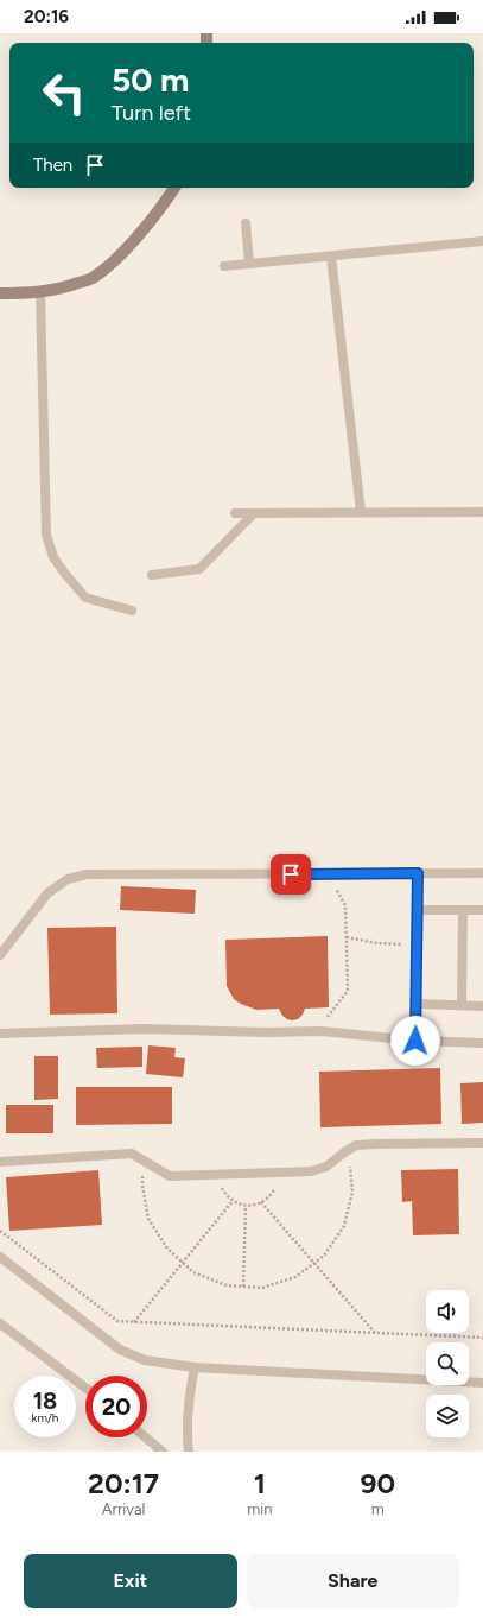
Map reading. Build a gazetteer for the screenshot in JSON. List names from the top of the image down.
{
  "page": {
    "status": "20:16",
    "turn": ["50 m", "Turn left"],
    "then": "Then",
    "speed": "18 km/h",
    "limit": "20",
    "eta": [
      "20:17",
      "Arrival",
      "1",
      "min",
      "90",
      "m"
    ],
    "buttons": ["Exit", "Share"]
  }
}
